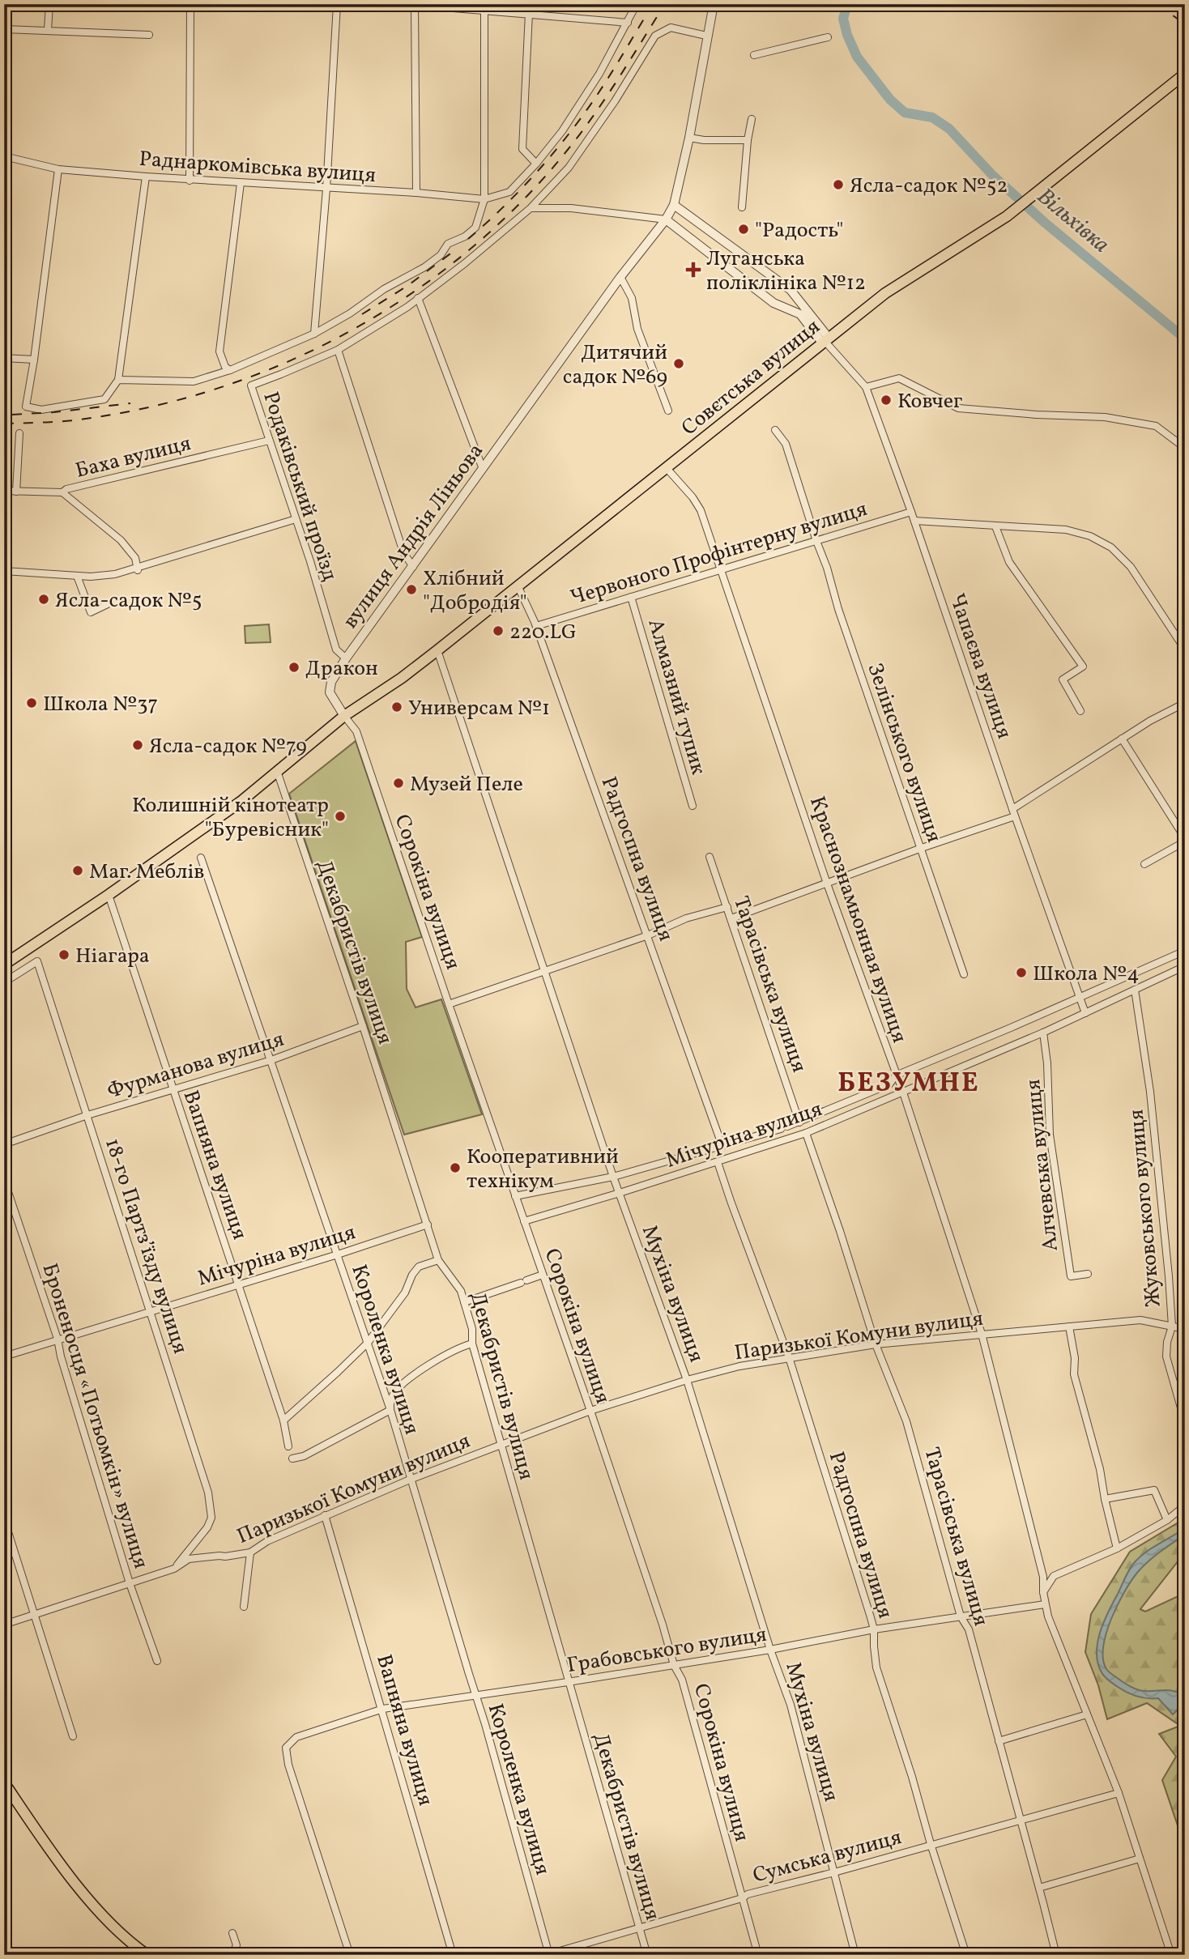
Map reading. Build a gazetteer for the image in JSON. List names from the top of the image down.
{
  "streets": {
    "main road": ["Совєтська вулиця"],
    "street": [
      "Раднаркомівська вулиця",
      "Баха вулиця",
      "Родаківський проїзд",
      "вулиця Андрія Ліньова",
      "Червоного Профінтерну вулиця",
      "Чапаєва вулиця",
      "Алмазний тупик",
      "Зелінського вулиця",
      "Радгоспна вулиця",
      "Сорокіна вулиця",
      "Краснознамьонная вулиця",
      "Декабристів вулиця",
      "Тарасівська вулиця",
      "Фурманова вулиця",
      "Мічуріна вулиця",
      "Вапняна вулиця",
      "Алчевська вулиця",
      "Жуковського вулиця",
      "18-го Партз’їзду вулиця",
      "Мухіна вулиця",
      "Паризької Комуни вулиця",
      "Короленка вулиця",
      "Броненосця «Потьомкін» вулиця",
      "Грабовського вулиця",
      "Сумська вулиця"
    ]
  },
  "crossings": [
    ["Совєтська вулиця", "вулиця Андрія Ліньова"],
    ["Совєтська вулиця", "Чапаєва вулиця"],
    ["Совєтська вулиця", "Радгоспна вулиця"],
    ["Совєтська вулиця", "Сорокіна вулиця"],
    ["Совєтська вулиця", "Краснознамьонная вулиця"],
    ["Совєтська вулиця", "Мухіна вулиця"],
    ["Баха вулиця", "Родаківський проїзд"],
    ["Родаківський проїзд", "вулиця Андрія Ліньова"],
    ["вулиця Андрія Ліньова", "Чапаєва вулиця"],
    ["вулиця Андрія Ліньова", "Сорокіна вулиця"],
    ["Червоного Профінтерну вулиця", "Чапаєва вулиця"],
    ["Червоного Профінтерну вулиця", "Алмазний тупик"],
    ["Червоного Профінтерну вулиця", "Зелінського вулиця"],
    ["Червоного Профінтерну вулиця", "Радгоспна вулиця"],
    ["Червоного Профінтерну вулиця", "Краснознамьонная вулиця"],
    ["Чапаєва вулиця", "Мічуріна вулиця"],
    ["Радгоспна вулиця", "Мічуріна вулиця"],
    ["Радгоспна вулиця", "Паризької Комуни вулиця"],
    ["Радгоспна вулиця", "Грабовського вулиця"],
    ["Радгоспна вулиця", "Сумська вулиця"],
    ["Сорокіна вулиця", "Мічуріна вулиця"],
    ["Сорокіна вулиця", "Паризької Комуни вулиця"],
    ["Сорокіна вулиця", "Грабовського вулиця"],
    ["Сорокіна вулиця", "Сумська вулиця"],
    ["Краснознамьонная вулиця", "Мічуріна вулиця"],
    ["Краснознамьонная вулиця", "Паризької Комуни вулиця"],
    ["Краснознамьонная вулиця", "Грабовського вулиця"],
    ["Краснознамьонная вулиця", "Сумська вулиця"],
    ["Декабристів вулиця", "Фурманова вулиця"],
    ["Декабристів вулиця", "Мічуріна вулиця"],
    ["Декабристів вулиця", "Паризької Комуни вулиця"],
    ["Декабристів вулиця", "Грабовського вулиця"],
    ["Декабристів вулиця", "Сумська вулиця"],
    ["Тарасівська вулиця", "Мічуріна вулиця"],
    ["Тарасівська вулиця", "Паризької Комуни вулиця"],
    ["Тарасівська вулиця", "Грабовського вулиця"],
    ["Тарасівська вулиця", "Сумська вулиця"],
    ["Фурманова вулиця", "Вапняна вулиця"],
    ["Фурманова вулиця", "18-го Партз’їзду вулиця"],
    ["Фурманова вулиця", "Короленка вулиця"],
    ["Мічуріна вулиця", "Вапняна вулиця"],
    ["Мічуріна вулиця", "Алчевська вулиця"],
    ["Мічуріна вулиця", "Жуковського вулиця"],
    ["Мічуріна вулиця", "18-го Партз’їзду вулиця"],
    ["Мічуріна вулиця", "Мухіна вулиця"],
    ["Мічуріна вулиця", "Короленка вулиця"],
    ["Мічуріна вулиця", "Броненосця «Потьомкін» вулиця"],
    ["Вапняна вулиця", "Паризької Комуни вулиця"],
    ["Вапняна вулиця", "Грабовського вулиця"],
    ["Жуковського вулиця", "Паризької Комуни вулиця"],
    ["18-го Партз’їзду вулиця", "Паризької Комуни вулиця"],
    ["Мухіна вулиця", "Паризької Комуни вулиця"],
    ["Мухіна вулиця", "Грабовського вулиця"],
    ["Мухіна вулиця", "Сумська вулиця"],
    ["Паризької Комуни вулиця", "Короленка вулиця"],
    ["Паризької Комуни вулиця", "Броненосця «Потьомкін» вулиця"],
    ["Короленка вулиця", "Грабовського вулиця"],
    ["Короленка вулиця", "Сумська вулиця"]
  ],
  "districts": ["БЕЗУМНЕ"],
  "water": ["Вільхівка"],
  "places": {
    "other": [
      "Ясла-садок №52",
      "\"Радость\"",
      "Дитячий садок №69",
      "Ковчег",
      "Хлібний \"Добродія\"",
      "Ясла-садок №5",
      "220.LG",
      "Дракон",
      "Школа №37",
      "Универсам №1",
      "Ясла-садок №79",
      "Музей Пеле",
      "Колишній кінотеатр \"Буревісник\"",
      "Маг. Меблів",
      "Ніагара",
      "Школа №4",
      "Кооперативний технікум"
    ],
    "health": ["Луганська поліклініка №12"]
  }
}
